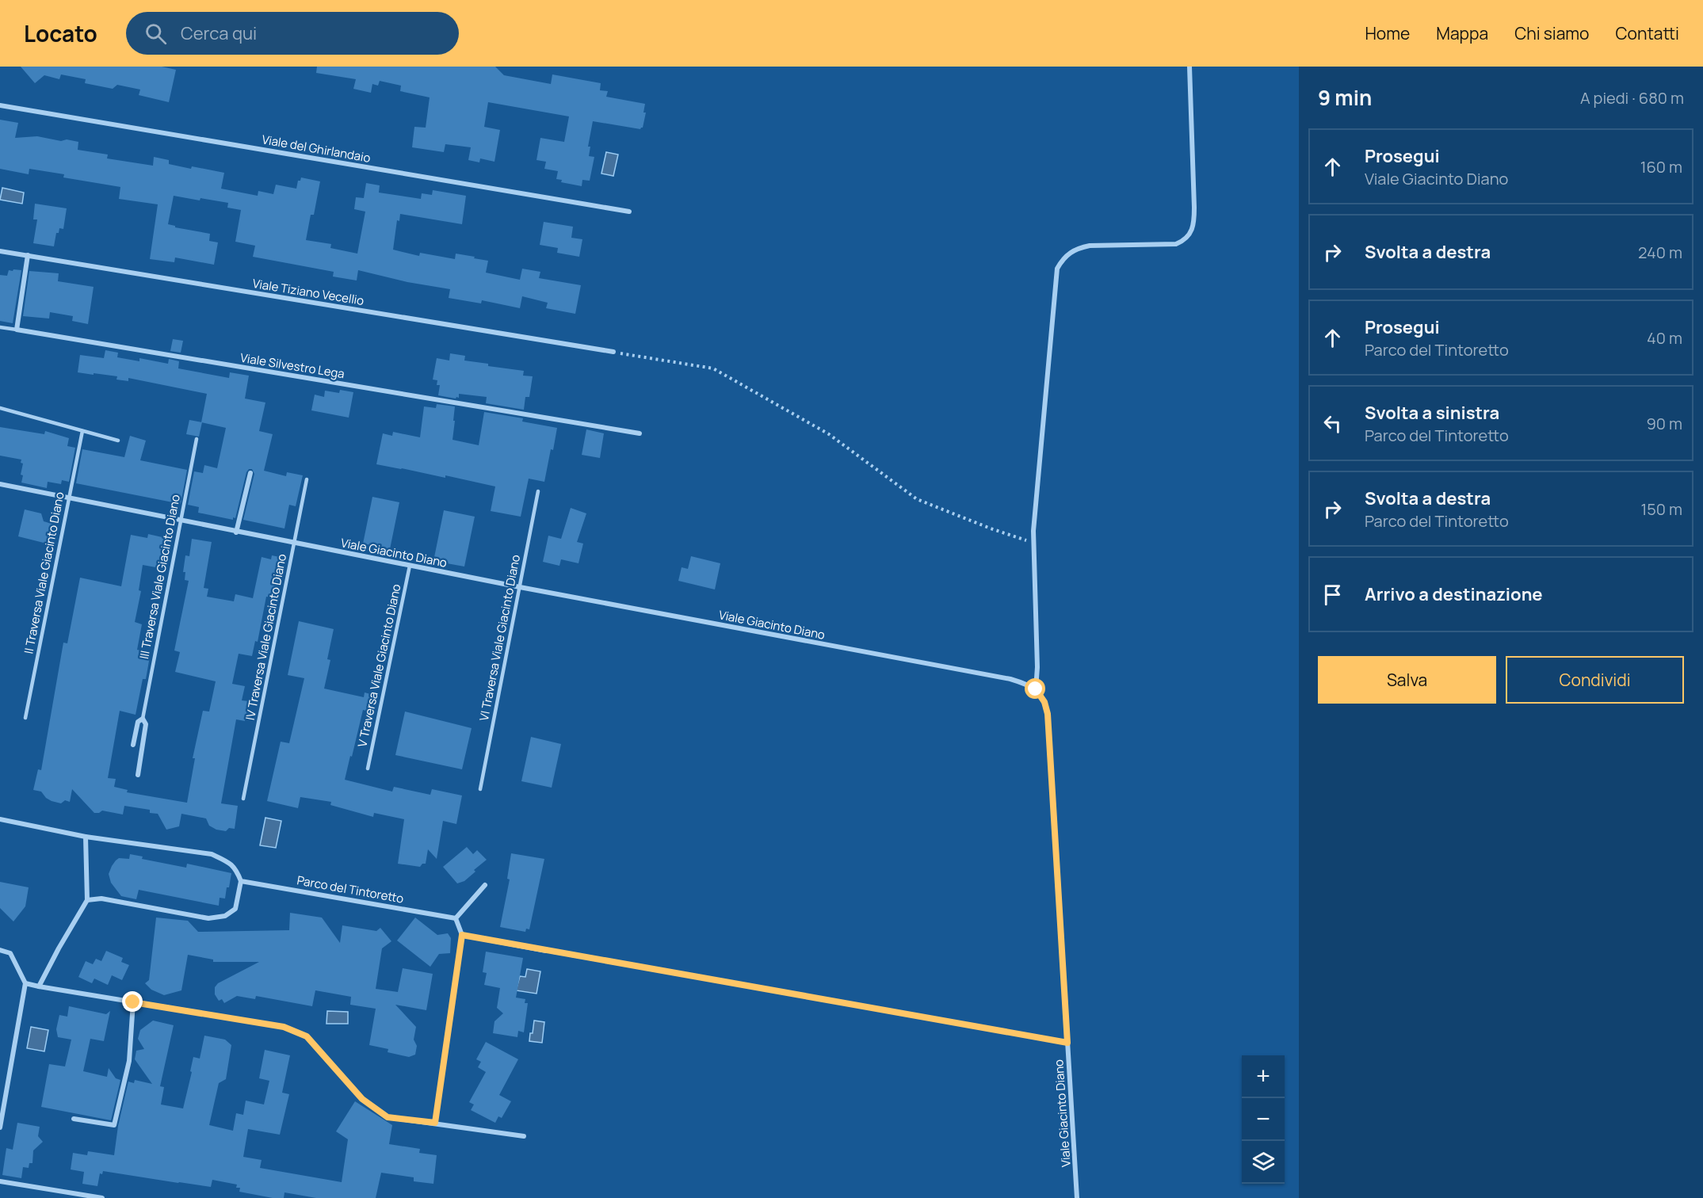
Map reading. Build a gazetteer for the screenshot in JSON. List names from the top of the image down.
{
  "streets": {
    "street": [
      "Viale del Ghirlandaio",
      "Viale Tiziano Vecellio",
      "Viale Silvestro Lega",
      "Viale Giacinto Diano",
      "Parco del Tintoretto"
    ],
    "lane": [
      "II Traversa Viale Giacinto Diano",
      "III Traversa Viale Giacinto Diano",
      "IV Traversa Viale Giacinto Diano",
      "VI Traversa Viale Giacinto Diano",
      "V Traversa Viale Giacinto Diano"
    ]
  },
  "crossings": [
    ["Viale Giacinto Diano", "II Traversa Viale Giacinto Diano"],
    ["Viale Giacinto Diano", "III Traversa Viale Giacinto Diano"],
    ["Viale Giacinto Diano", "IV Traversa Viale Giacinto Diano"],
    ["Viale Giacinto Diano", "VI Traversa Viale Giacinto Diano"],
    ["Viale Giacinto Diano", "V Traversa Viale Giacinto Diano"]
  ],
  "page": {
    "header": "Locato",
    "search": "Cerca qui",
    "nav": [
      "Home",
      "Mappa",
      "Chi siamo",
      "Contatti"
    ],
    "heading": ["9 min", "A piedi · 680 m"],
    "list": [
      ["Prosegui", "Viale Giacinto Diano", "160 m"],
      ["Svolta a destra", "240 m"],
      ["Prosegui", "Parco del Tintoretto", "40 m"],
      ["Svolta a sinistra", "Parco del Tintoretto", "90 m"],
      ["Svolta a destra", "Parco del Tintoretto", "150 m"],
      "Arrivo a destinazione"
    ],
    "buttons": ["Salva", "Condividi"],
    "map_buttons": ["+", "−"]
  }
}
